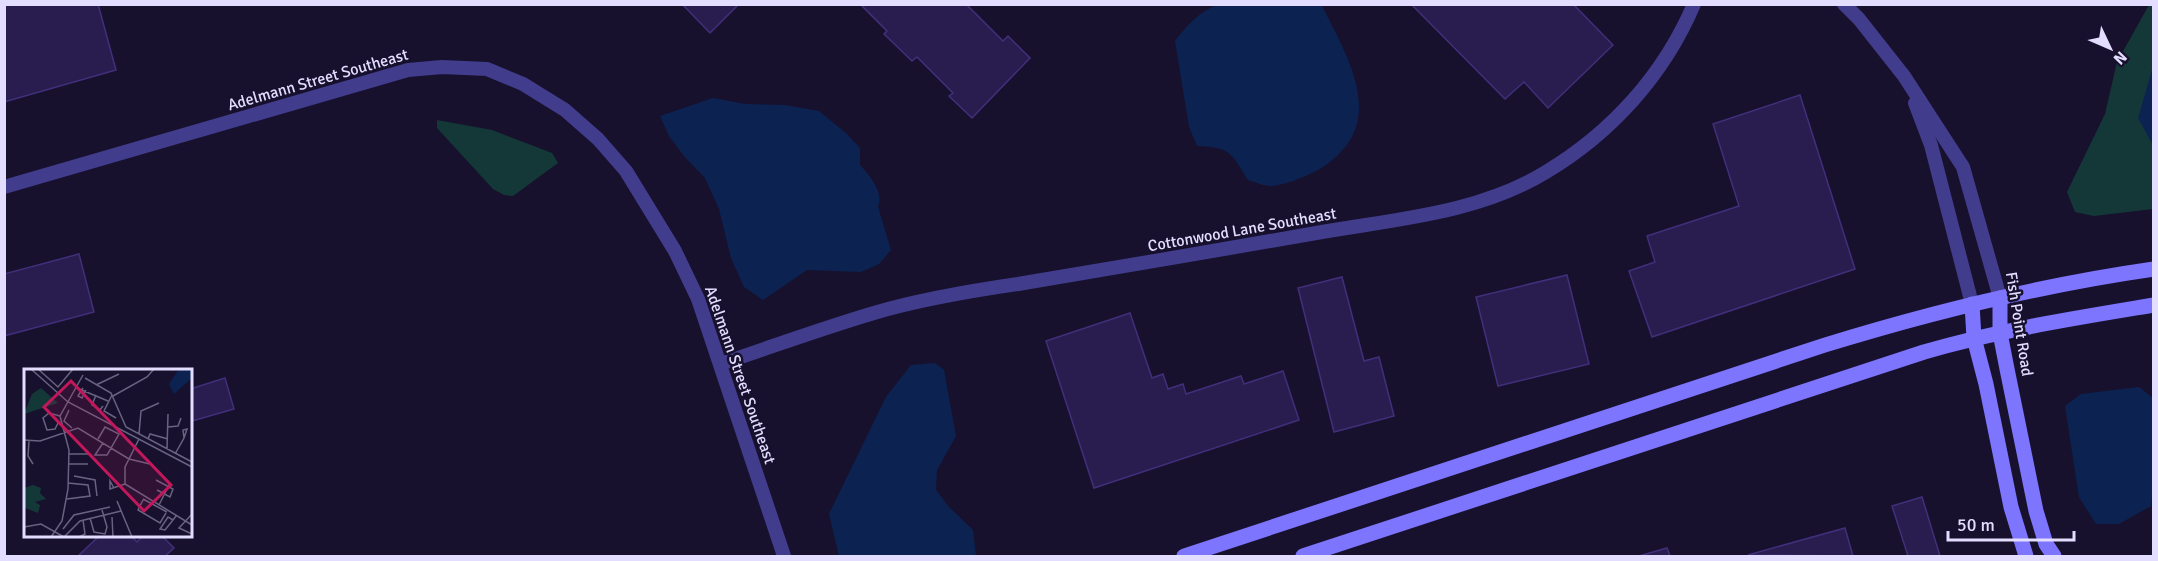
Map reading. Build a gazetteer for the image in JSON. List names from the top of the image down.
{
  "streets": {
    "main road": ["Fish Point Road"],
    "street": ["Adelmann Street Southeast", "Cottonwood Lane Southeast"]
  },
  "crossings": [
    ["Adelmann Street Southeast", "Cottonwood Lane Southeast"]
  ],
  "scale_bar": "50 m",
  "north": "bottom right"
}
